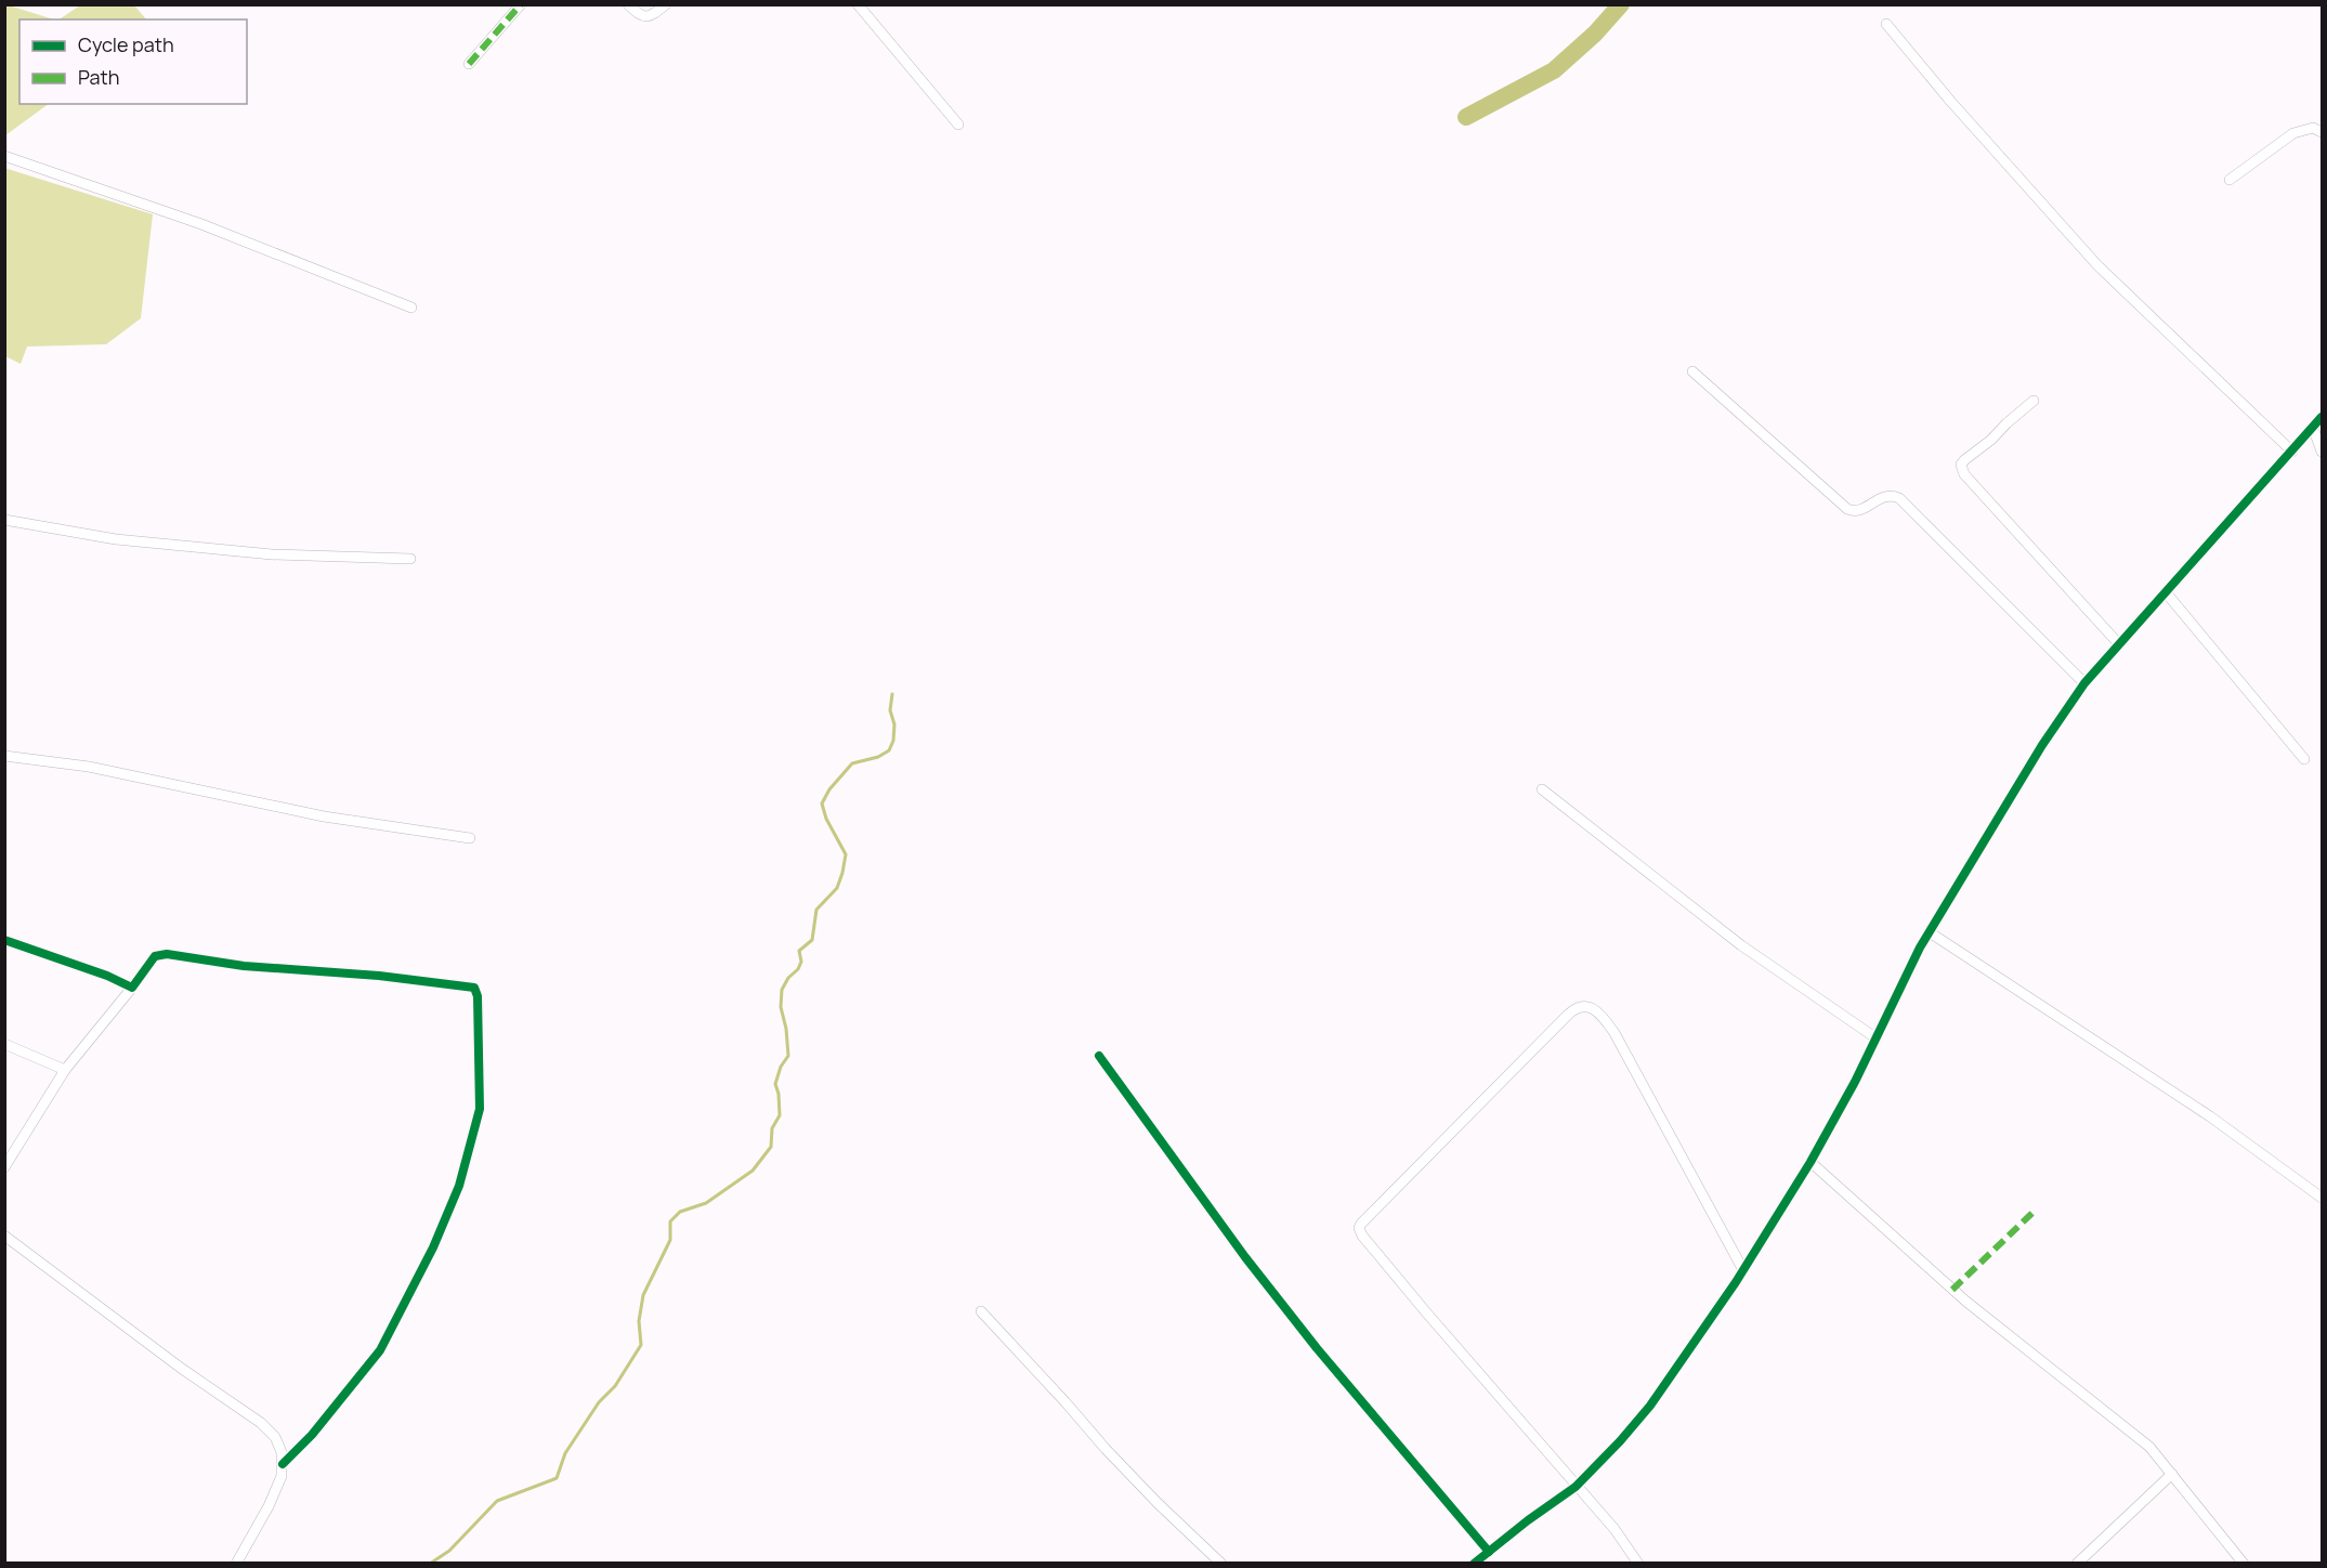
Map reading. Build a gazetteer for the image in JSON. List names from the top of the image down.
{
  "legend": ["Cycle path", "Path"]
}
